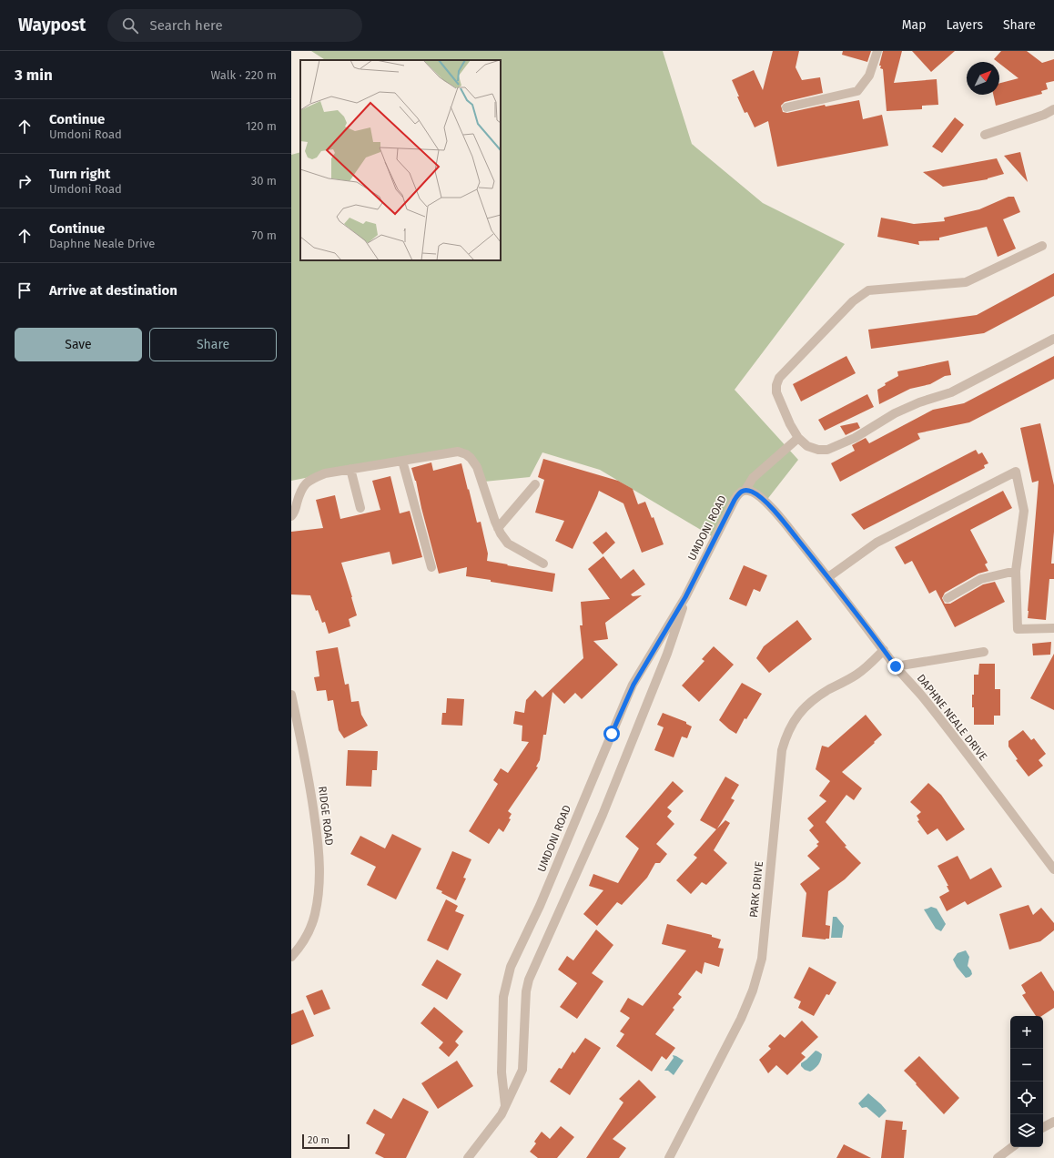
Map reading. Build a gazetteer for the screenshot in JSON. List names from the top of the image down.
{
  "streets": {
    "street": [
      "UMDONI ROAD",
      "DAPHNE NEALE DRIVE",
      "RIDGE ROAD",
      "PARK DRIVE"
    ]
  },
  "crossings": [
    ["UMDONI ROAD", "DAPHNE NEALE DRIVE"],
    ["DAPHNE NEALE DRIVE", "PARK DRIVE"]
  ],
  "scale_bar": "20 m",
  "north": "top right",
  "page": {
    "header": "Waypost",
    "search": "Search here",
    "nav": ["Map", "Layers", "Share"],
    "heading": ["3 min", "Walk · 220 m"],
    "list": [
      ["Continue", "Umdoni Road", "120 m"],
      ["Turn right", "Umdoni Road", "30 m"],
      ["Continue", "Daphne Neale Drive", "70 m"],
      "Arrive at destination"
    ],
    "buttons": ["Save", "Share"],
    "map_buttons": ["+", "−"],
    "scale": "20 m"
  }
}
